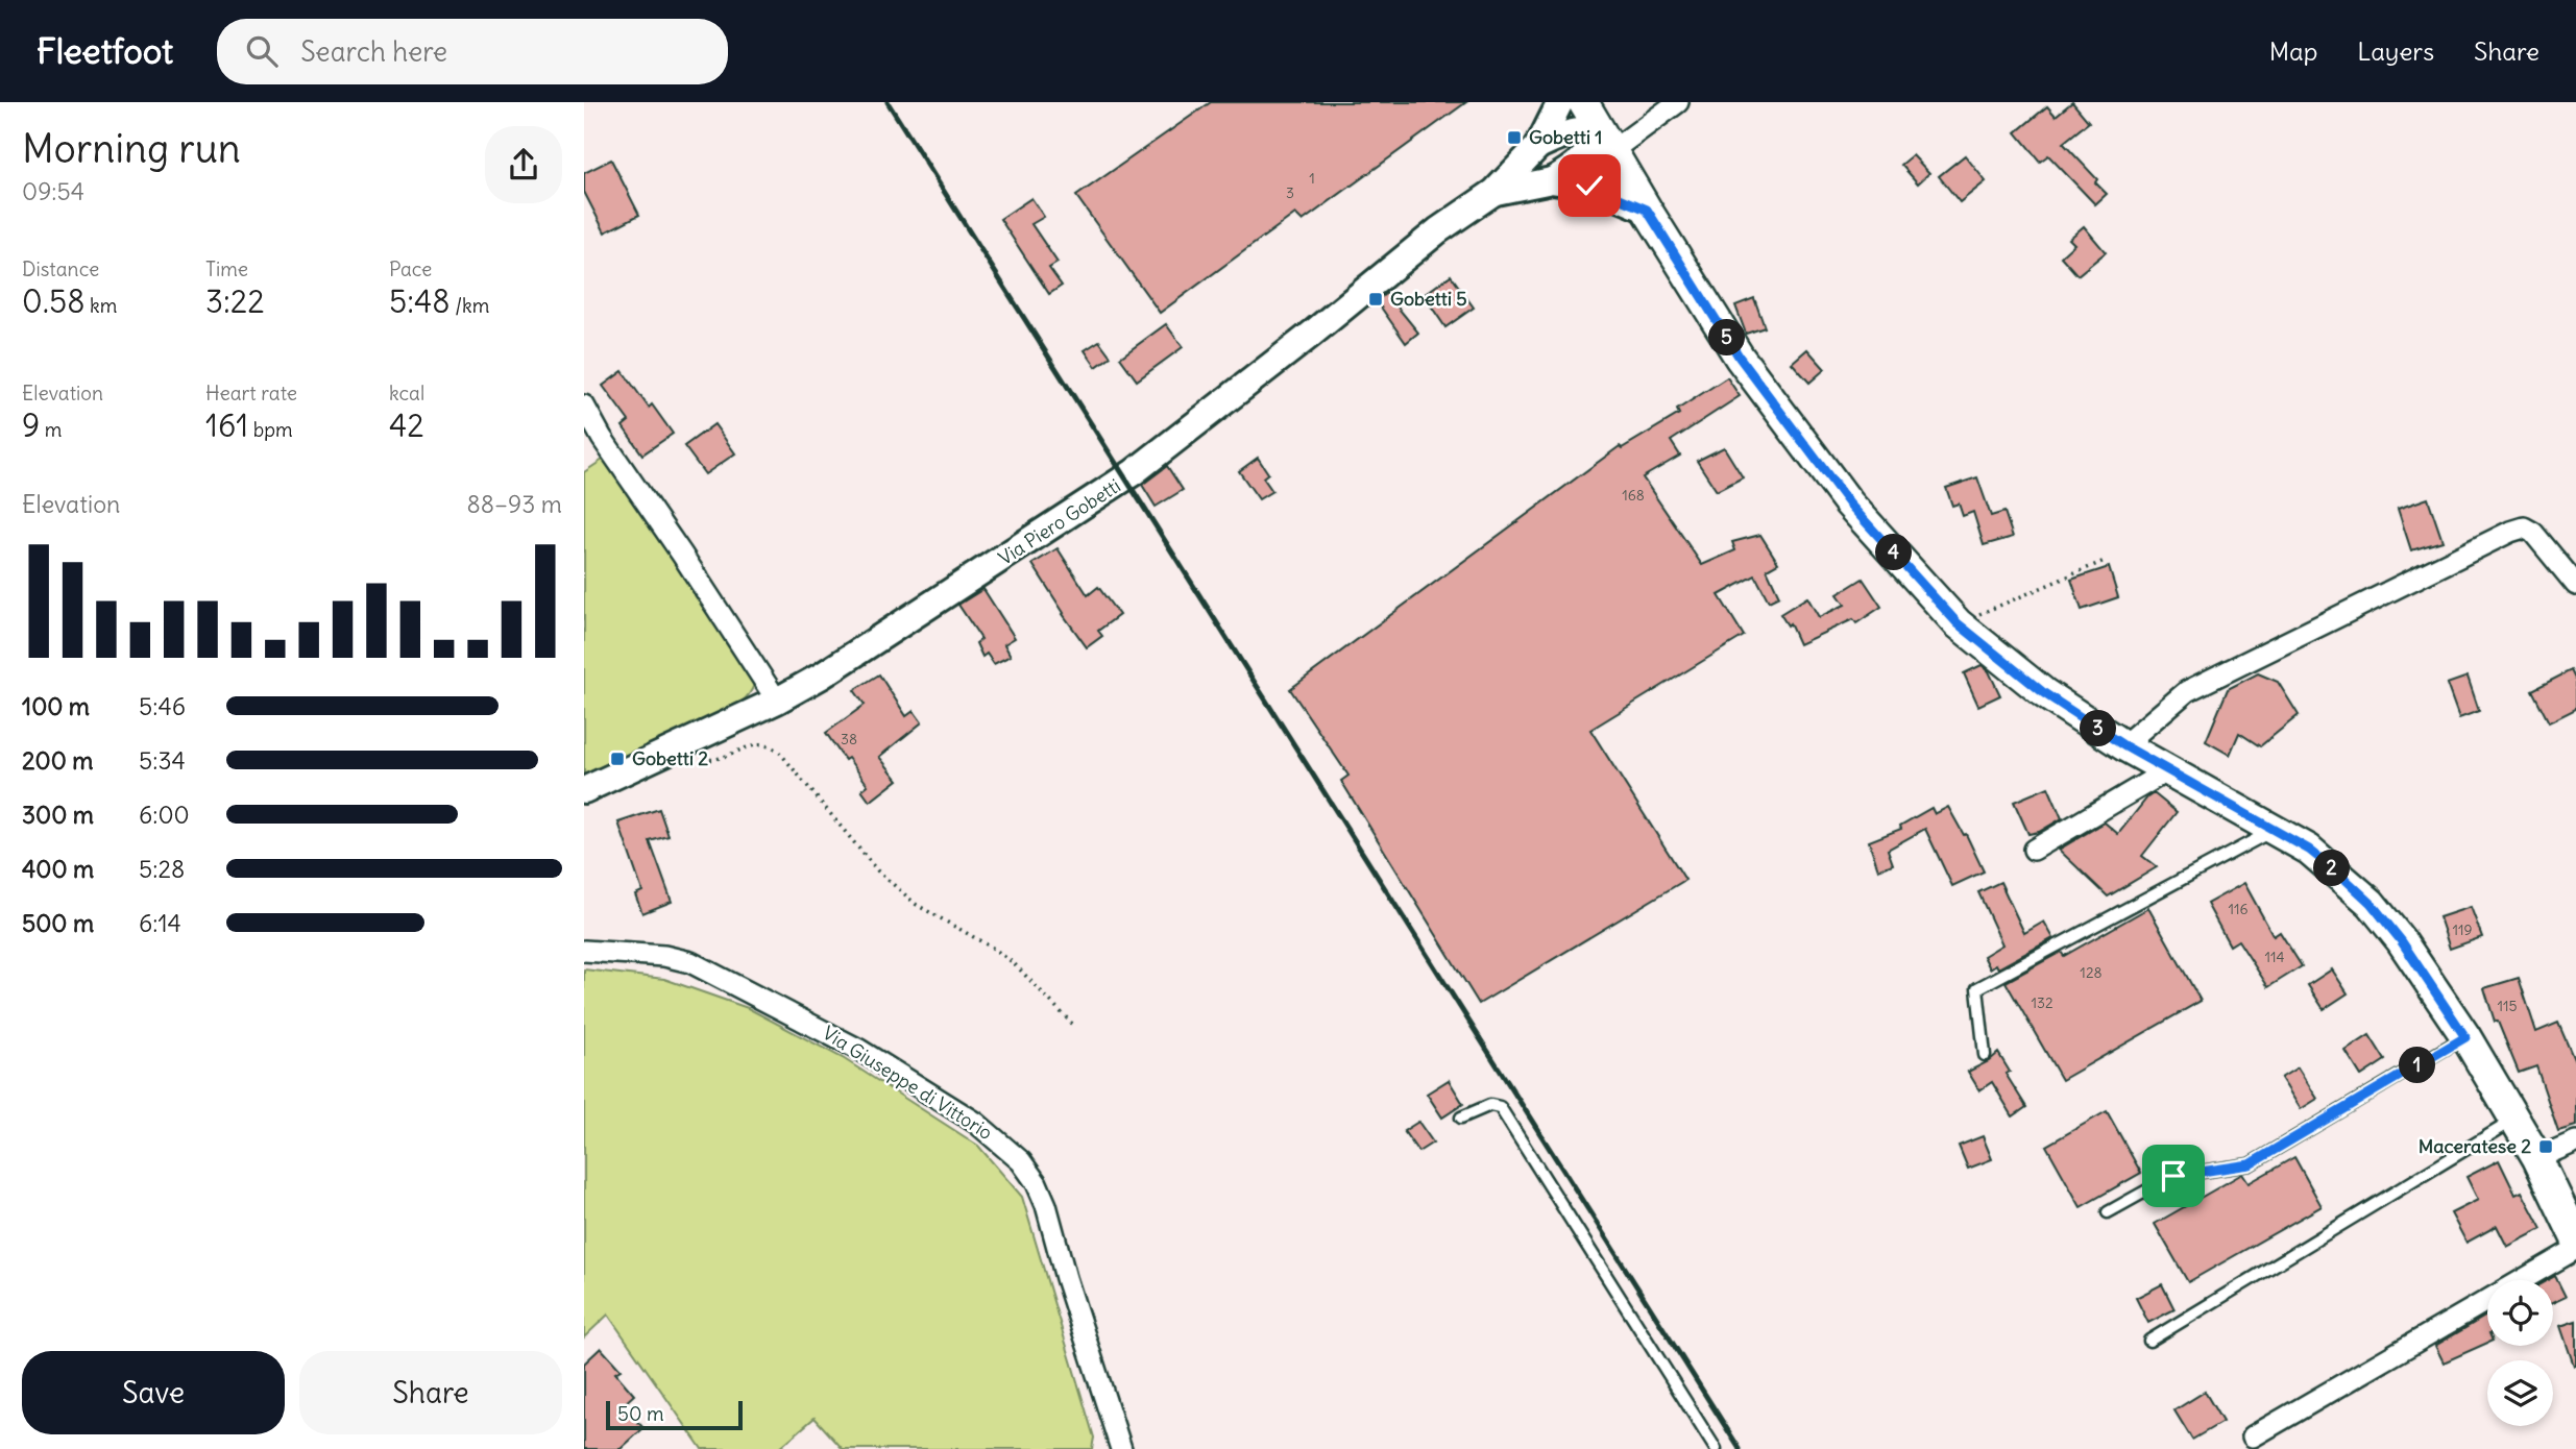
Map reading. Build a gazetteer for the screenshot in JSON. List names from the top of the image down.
{
  "streets": {
    "street": ["Via Piero Gobetti", "Via Giuseppe di Vittorio"]
  },
  "places": {
    "transit": [
      "Gobetti 1",
      "Gobetti 5",
      "Gobetti 2",
      "Maceratese 2"
    ]
  },
  "house_numbers": [
    "1",
    "3",
    "168",
    "38",
    "116",
    "119",
    "114",
    "128",
    "132",
    "115"
  ],
  "scale_bar": "50 m",
  "page": {
    "header": "Fleetfoot",
    "search": "Search here",
    "nav": ["Map", "Layers", "Share"],
    "heading": ["Morning run", "09:54"],
    "stats": [
      ["Distance", "0.58 km"],
      ["Time", "3:22"],
      ["Pace", "5:48 /km"],
      ["Elevation", "9 m"],
      ["Heart rate", "161 bpm"],
      ["kcal", "42"]
    ],
    "pins": [
      "5",
      "4",
      "3",
      "2",
      "1"
    ],
    "chart": ["Elevation", "88–93 m"],
    "list": [
      {
        "name": "100 m",
        "note": "5:46"
      },
      {
        "name": "200 m",
        "note": "5:34"
      },
      {
        "name": "300 m",
        "note": "6:00"
      },
      {
        "name": "400 m",
        "note": "5:28"
      },
      {
        "name": "500 m",
        "note": "6:14"
      }
    ],
    "buttons": ["Save", "Share"],
    "scale": "50 m"
  }
}
